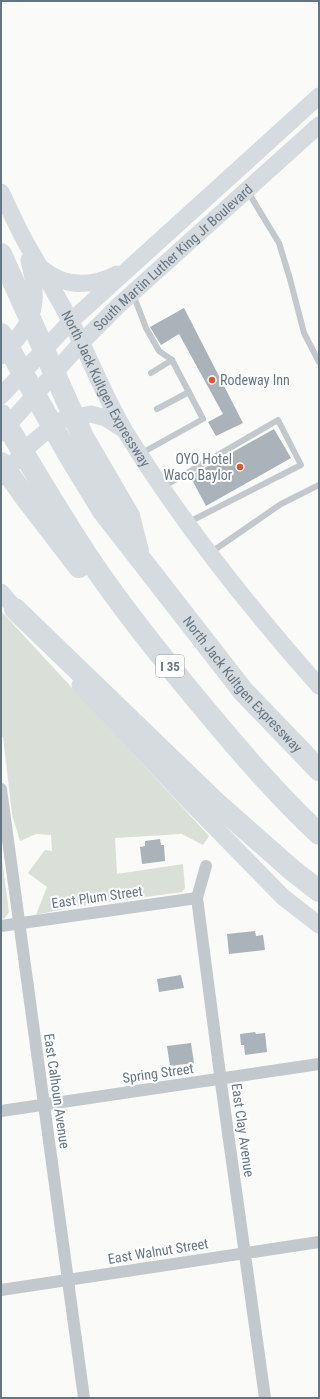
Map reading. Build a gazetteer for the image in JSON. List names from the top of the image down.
{
  "streets": {
    "highway": ["North Jack Kultgen Expressway", "I 35"],
    "main road": ["South Martin Luther King Jr Boulevard"],
    "street": [
      "East Plum Street",
      "Spring Street",
      "East Calhoun Avenue",
      "East Clay Avenue",
      "East Walnut Street"
    ]
  },
  "crossings": [
    ["South Martin Luther King Jr Boulevard", "North Jack Kultgen Expressway"],
    ["East Plum Street", "East Calhoun Avenue"],
    ["East Plum Street", "East Clay Avenue"],
    ["Spring Street", "East Calhoun Avenue"],
    ["Spring Street", "East Clay Avenue"],
    ["East Calhoun Avenue", "East Walnut Street"],
    ["East Clay Avenue", "East Walnut Street"]
  ],
  "places": ["Rodeway Inn", "OYO Hotel Waco Baylor"]
}
